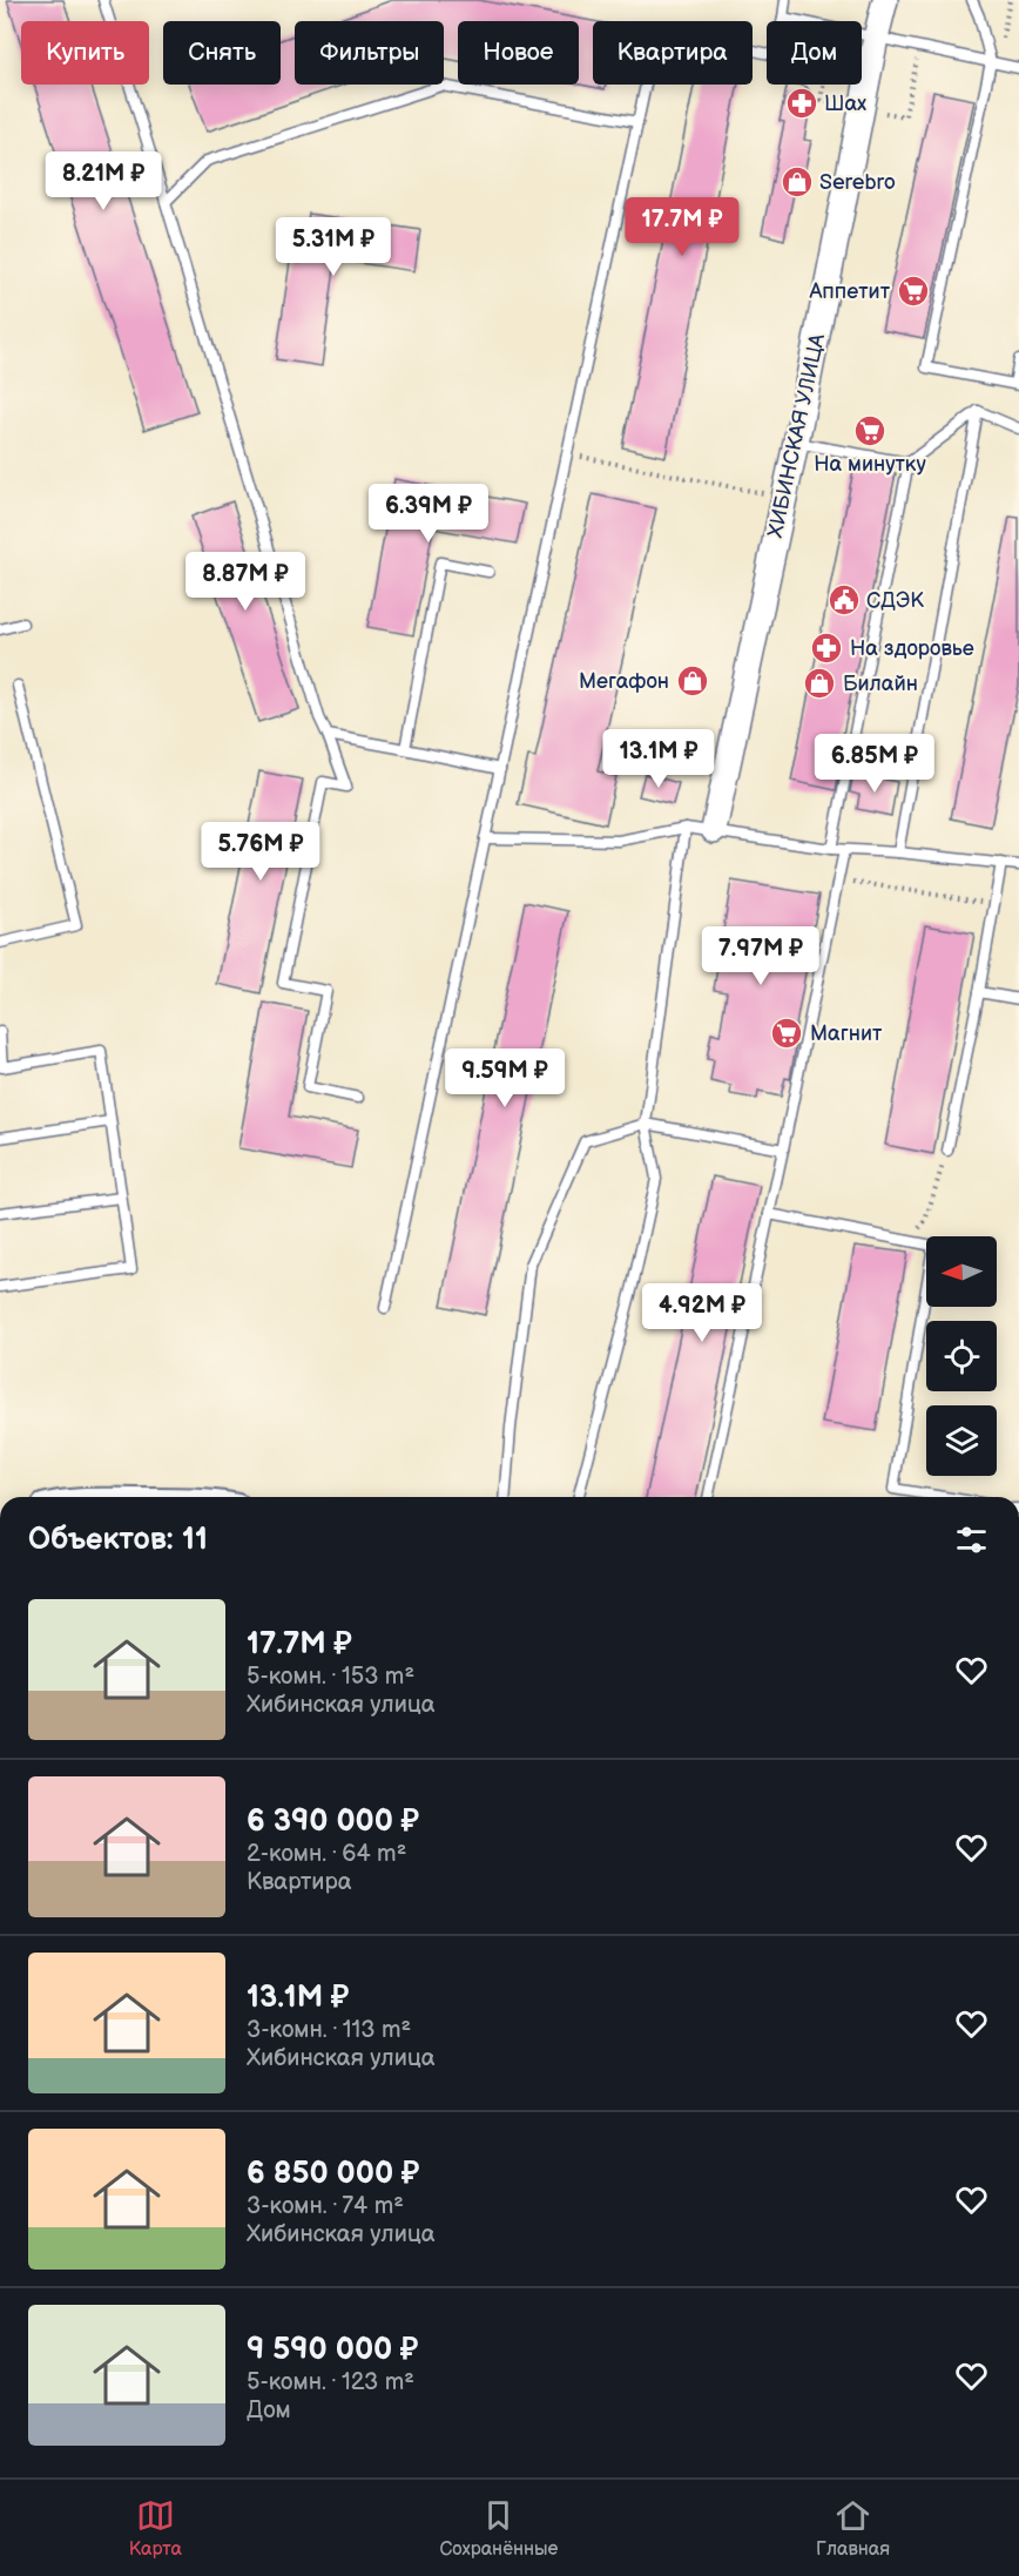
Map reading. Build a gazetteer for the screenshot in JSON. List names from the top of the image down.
{
  "streets": {
    "street": ["ХИБИНСКАЯ УЛИЦА"]
  },
  "places": {
    "pharmacy": ["Шах", "На здоровье"],
    "shop": ["Serebro", "Мегафон", "Билайн"],
    "supermarket": ["Аппетит", "На минутку", "Магнит"],
    "public building": ["СДЭК"]
  },
  "north": "left",
  "page": {
    "chip": [
      "Купить",
      "Снять",
      "Фильтры",
      "Новое",
      "Квартира",
      "Дом"
    ],
    "price": [
      "8.21M ₽",
      "17.7M ₽",
      "5.31M ₽",
      "6.39M ₽",
      "8.87M ₽",
      "13.1M ₽",
      "6.85M ₽",
      "5.76M ₽",
      "7.97M ₽",
      "9.59M ₽",
      "4.92M ₽"
    ],
    "heading": "Объектов: 11",
    "list": [
      {
        "name": "17.7M ₽",
        "note": "5-комн. · 153 m² · Хибинская улица"
      },
      {
        "name": "6 390 000 ₽",
        "note": "2-комн. · 64 m² · Квартира"
      },
      {
        "name": "13.1M ₽",
        "note": "3-комн. · 113 m² · Хибинская улица"
      },
      {
        "name": "6 850 000 ₽",
        "note": "3-комн. · 74 m² · Хибинская улица"
      },
      {
        "name": "9 590 000 ₽",
        "note": "5-комн. · 123 m² · Дом"
      }
    ],
    "tabs": ["Карта", "Сохранённые", "Главная"]
  }
}
